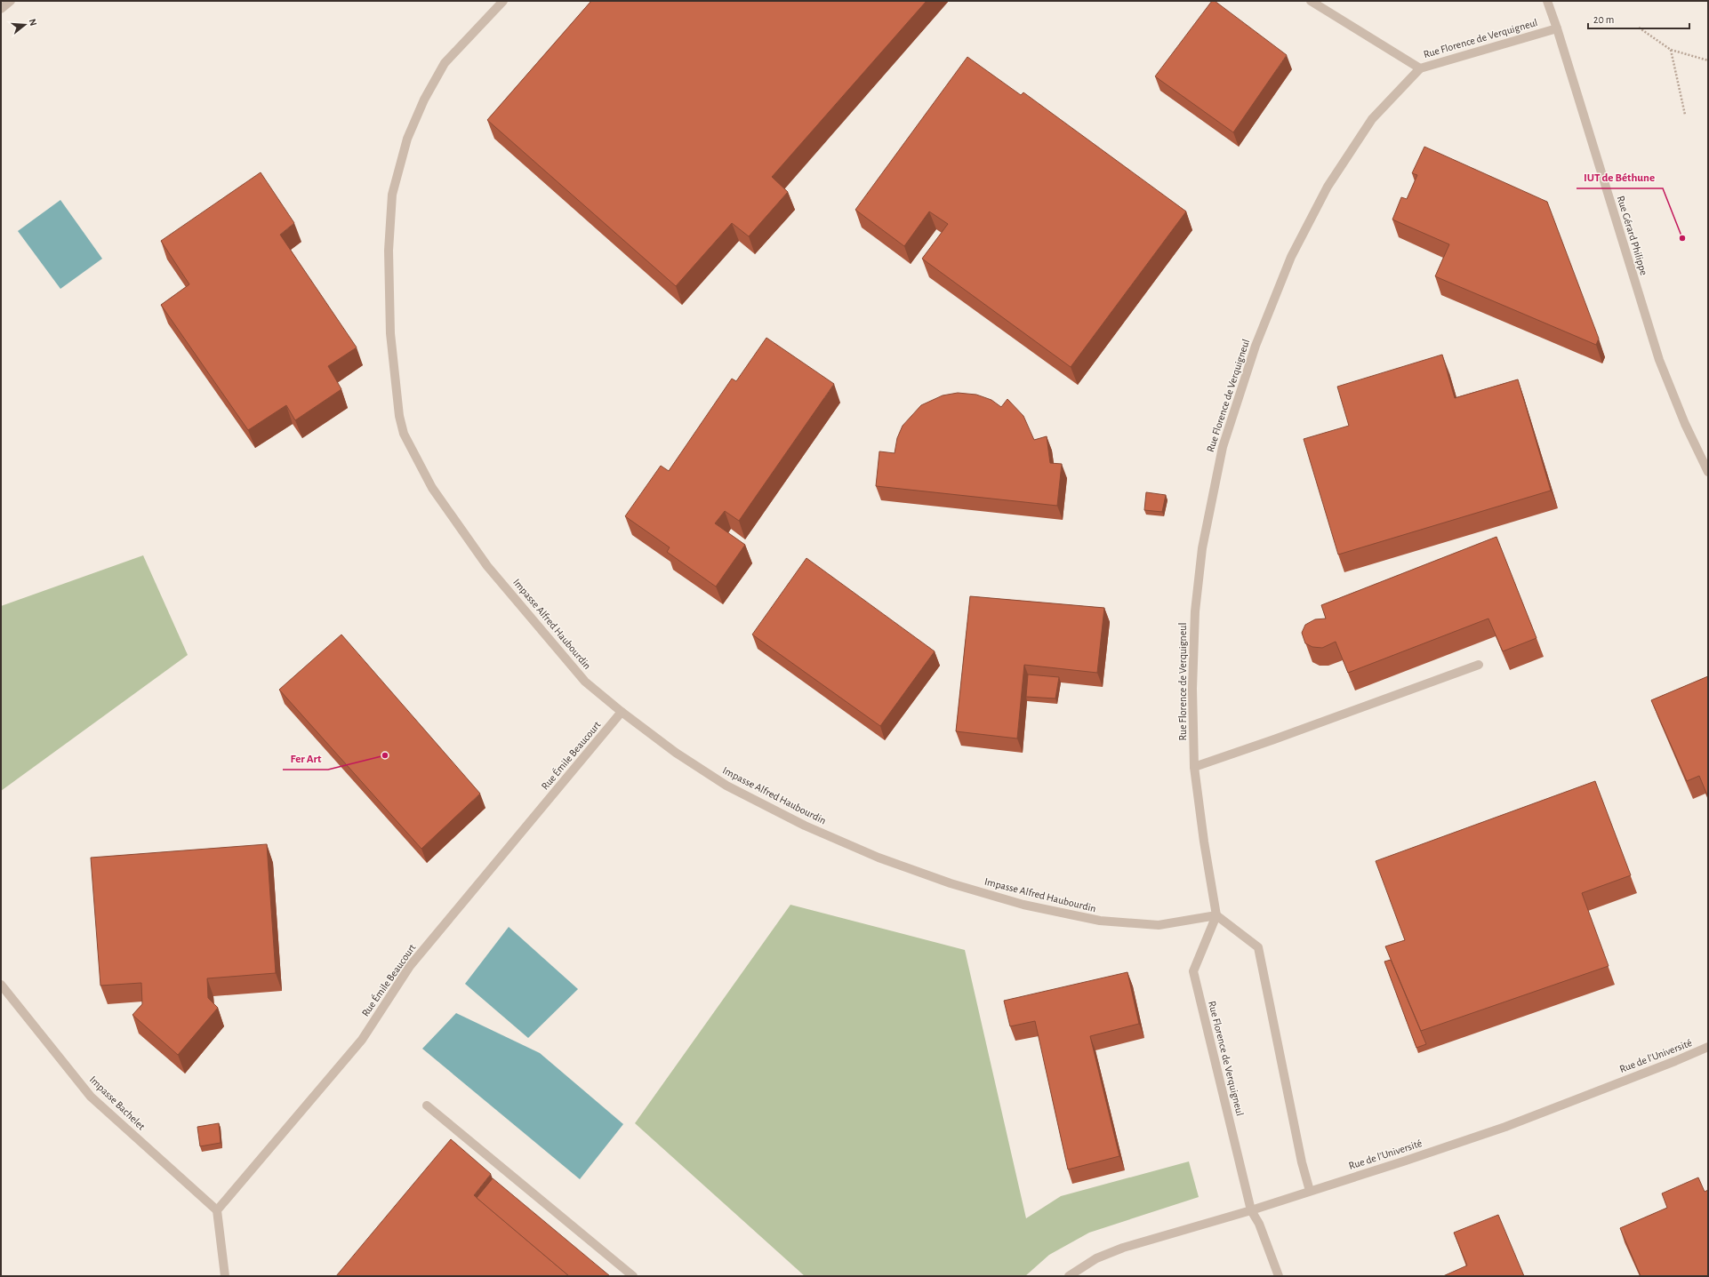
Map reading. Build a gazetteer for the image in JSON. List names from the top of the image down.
{
  "streets": {
    "street": [
      "Rue Florence de Verquigneul",
      "Rue Gérard Philippe",
      "Impasse Alfred Haubourdin",
      "Rue Émile Beaucourt",
      "Rue de l'Université",
      "Impasse Bachelet"
    ]
  },
  "crossings": [
    ["Rue Florence de Verquigneul", "Rue Gérard Philippe"],
    ["Rue Florence de Verquigneul", "Impasse Alfred Haubourdin"],
    ["Rue Florence de Verquigneul", "Rue de l'Université"],
    ["Impasse Alfred Haubourdin", "Rue Émile Beaucourt"],
    ["Rue Émile Beaucourt", "Impasse Bachelet"]
  ],
  "places": ["IUT de Béthune", "Fer Art"],
  "scale_bar": "20 m",
  "north": "right"
}
